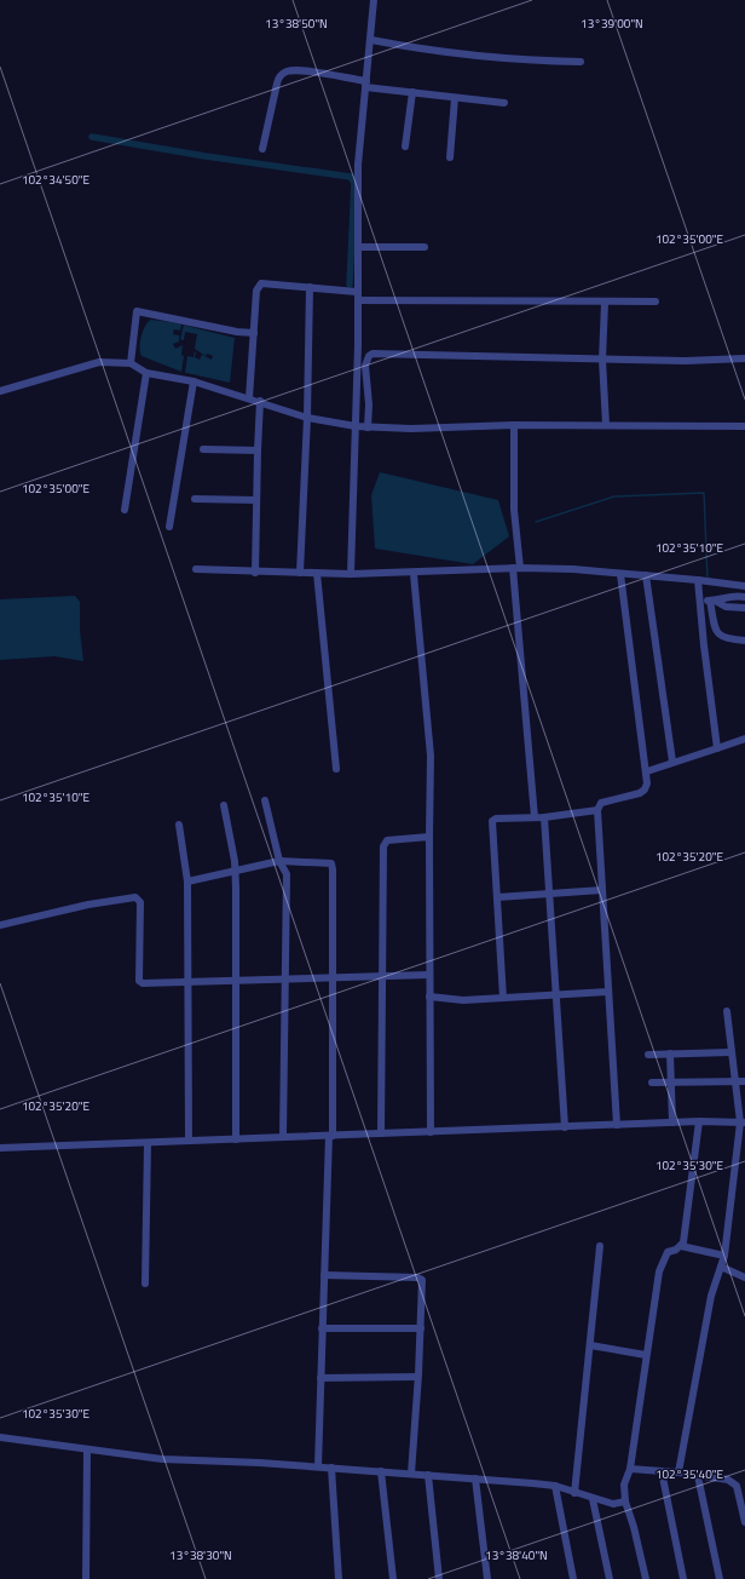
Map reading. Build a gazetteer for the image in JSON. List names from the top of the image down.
{
  "coordinates": [
    "13°38'50\"N",
    "13°39'00\"N",
    "102°34'50\"E",
    "102°35'00\"E",
    "102°35'10\"E",
    "102°35'20\"E",
    "102°35'30\"E",
    "102°35'40\"E",
    "13°38'30\"N",
    "13°38'40\"N"
  ]
}
